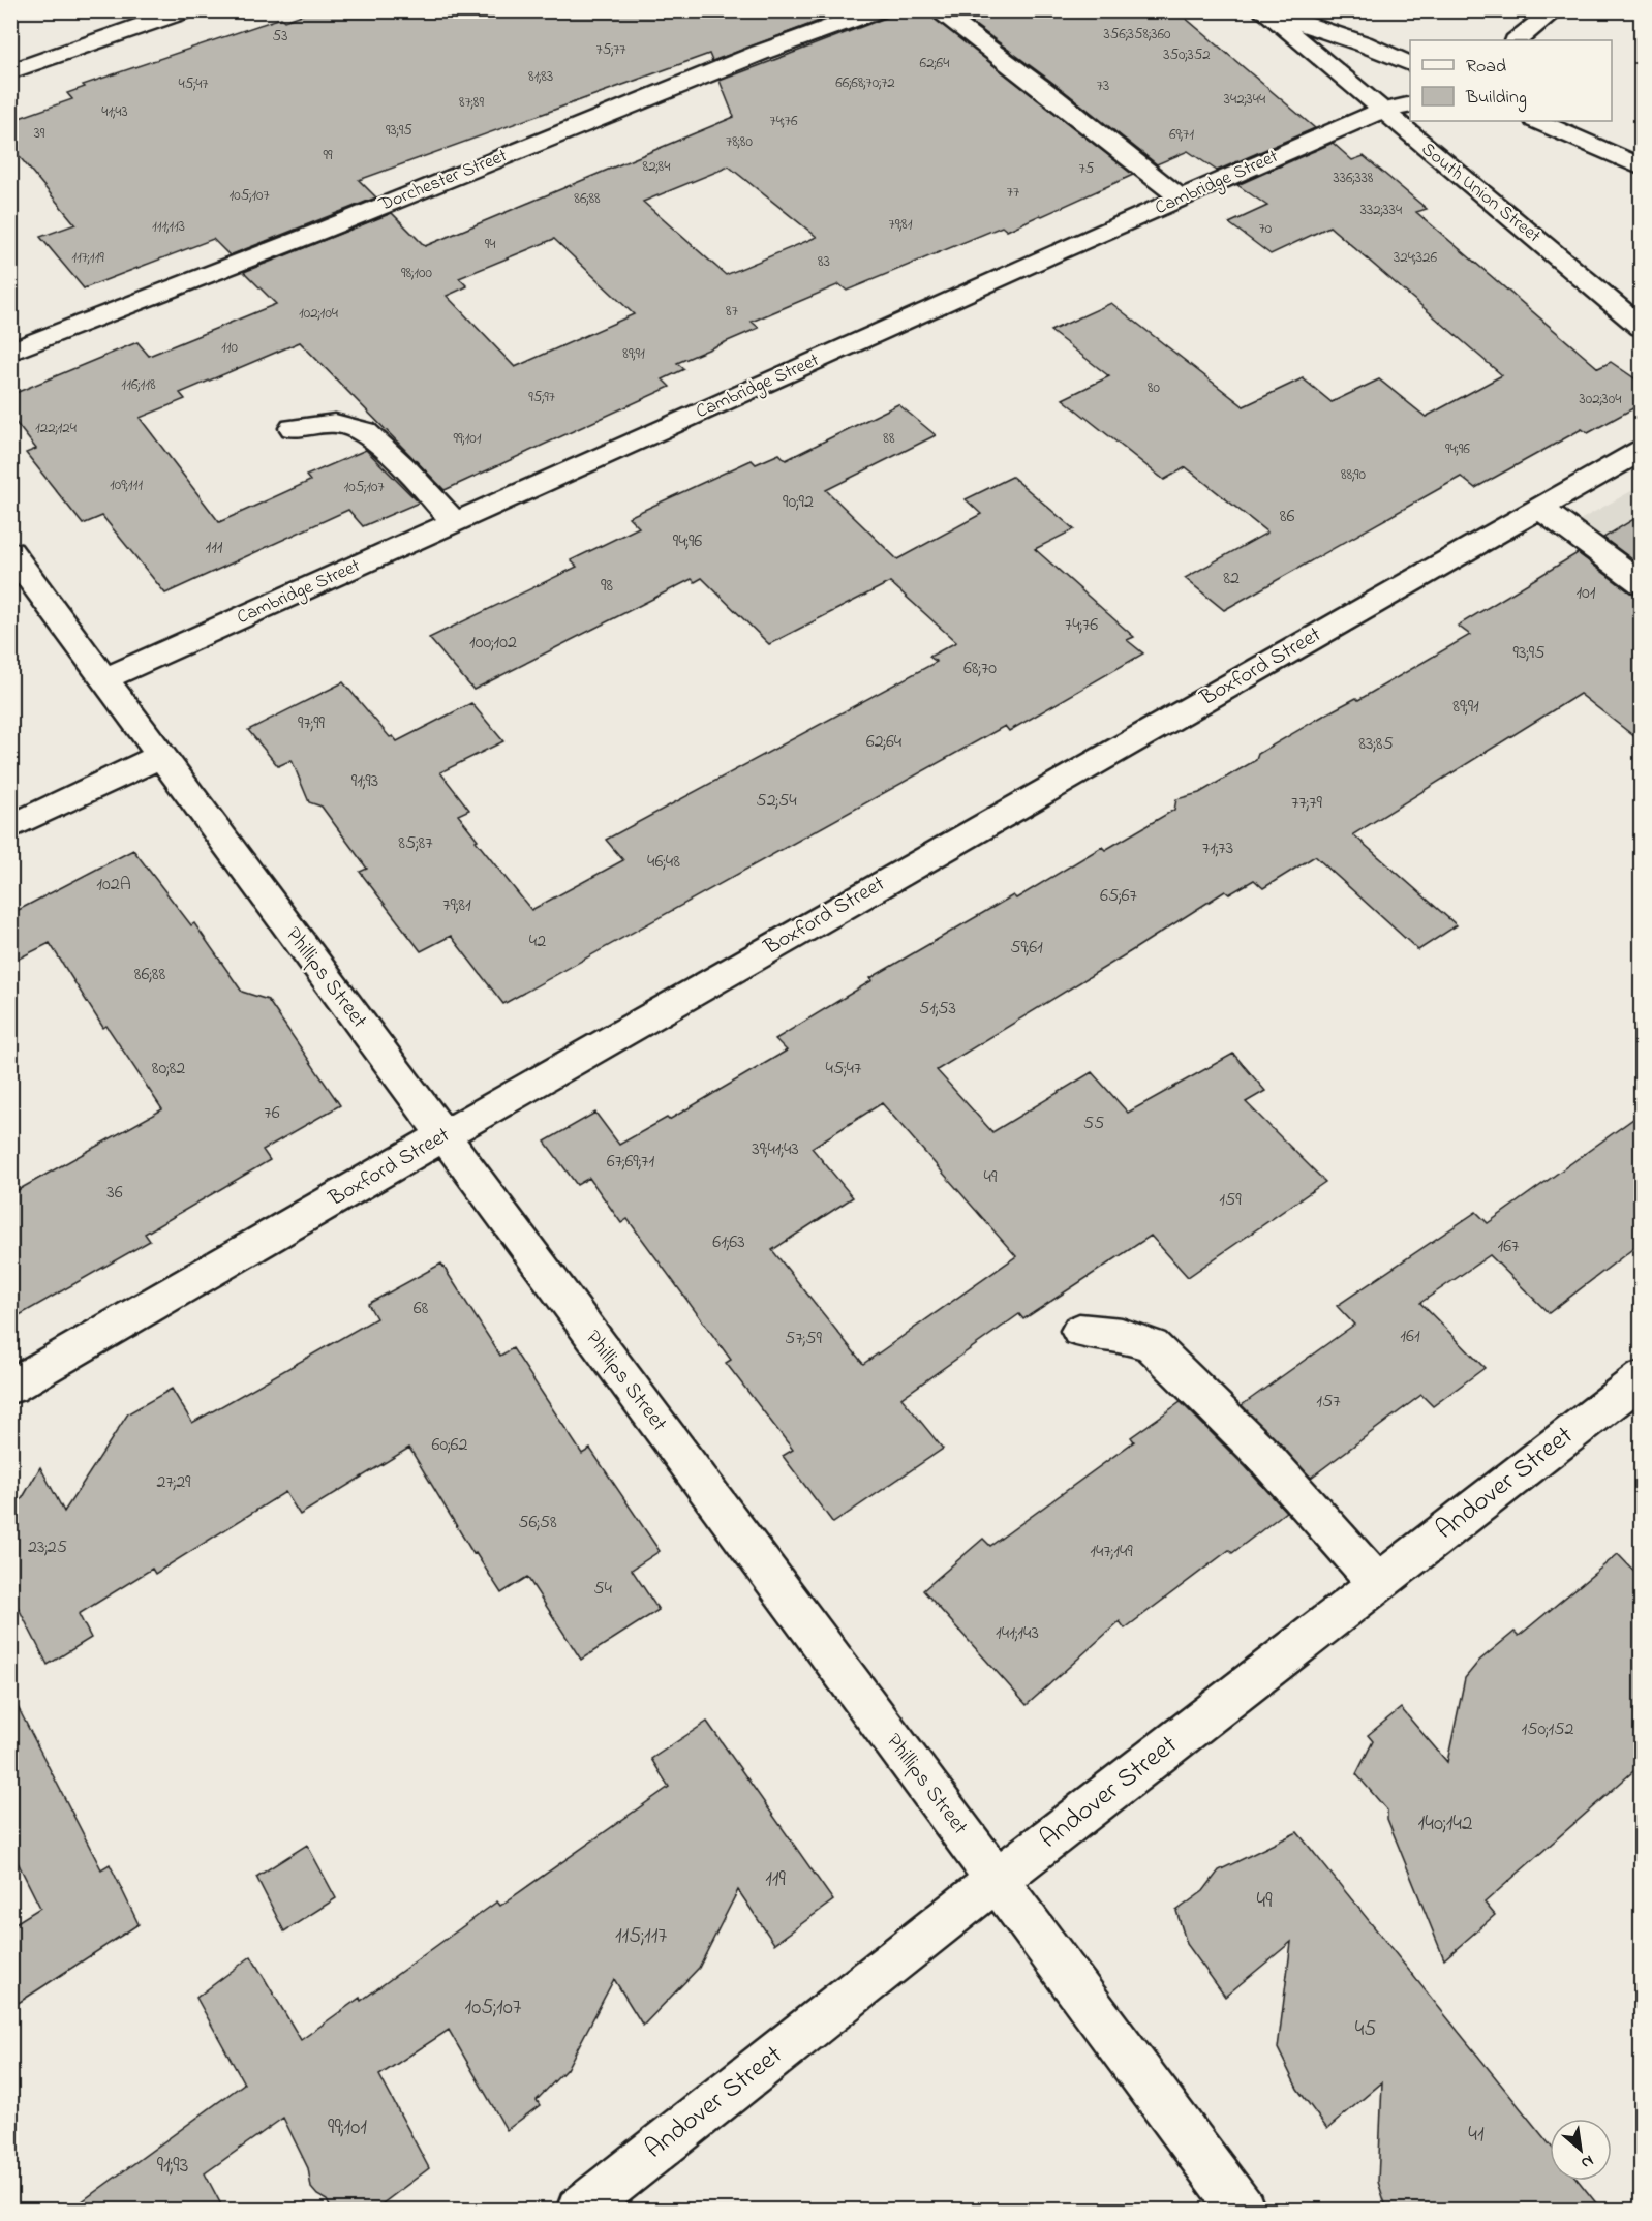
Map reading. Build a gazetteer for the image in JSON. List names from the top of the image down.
{
  "streets": {
    "street": [
      "Dorchester Street",
      "Cambridge Street",
      "South Union Street",
      "Boxford Street",
      "Phillips Street",
      "Andover Street"
    ]
  },
  "crossings": [
    ["Cambridge Street", "South Union Street"],
    ["Cambridge Street", "Phillips Street"],
    ["Boxford Street", "Phillips Street"],
    ["Phillips Street", "Andover Street"]
  ],
  "house_numbers": [
    "356;358;360",
    "53",
    "75;77",
    "350;352",
    "62;64",
    "81;83",
    "66;68;70;72",
    "45;47",
    "73",
    "342;344",
    "87;89",
    "41;43",
    "74;76",
    "93;95",
    "39",
    "69;71",
    "78;80",
    "99",
    "82;84",
    "75",
    "336;338",
    "77",
    "105;107",
    "86;88",
    "332;334",
    "79;81",
    "111;113",
    "70",
    "94",
    "117;119",
    "324;326",
    "83",
    "98;100",
    "87",
    "102;104",
    "110",
    "89;91",
    "116;118",
    "80",
    "95;97",
    "302;304",
    "122;124",
    "99;101",
    "88",
    "94;96",
    "88;90",
    "109;111",
    "105;107",
    "90;92",
    "86",
    "94;96",
    "111",
    "82",
    "98",
    "101",
    "74;76",
    "100;102",
    "93;95",
    "68;70",
    "89;91",
    "97;99",
    "62;64",
    "83;85",
    "91;93",
    "52;54",
    "77;79",
    "85;87",
    "71;73",
    "46;48",
    "102A",
    "65;67",
    "79;81",
    "42",
    "59;61",
    "86;88",
    "51;53",
    "80;82",
    "45;47",
    "76",
    "55",
    "39;41;43",
    "67;69;71",
    "49",
    "36",
    "159",
    "61;63",
    "167",
    "68",
    "161",
    "57;59",
    "157",
    "60;62",
    "27;29",
    "56;58",
    "23;25",
    "147;149",
    "54",
    "141;143",
    "150;152",
    "140;142",
    "119",
    "49",
    "115;117",
    "105;107",
    "45",
    "99;101",
    "41",
    "91;93"
  ],
  "legend": ["Road", "Building"],
  "north": "bottom right"
}
